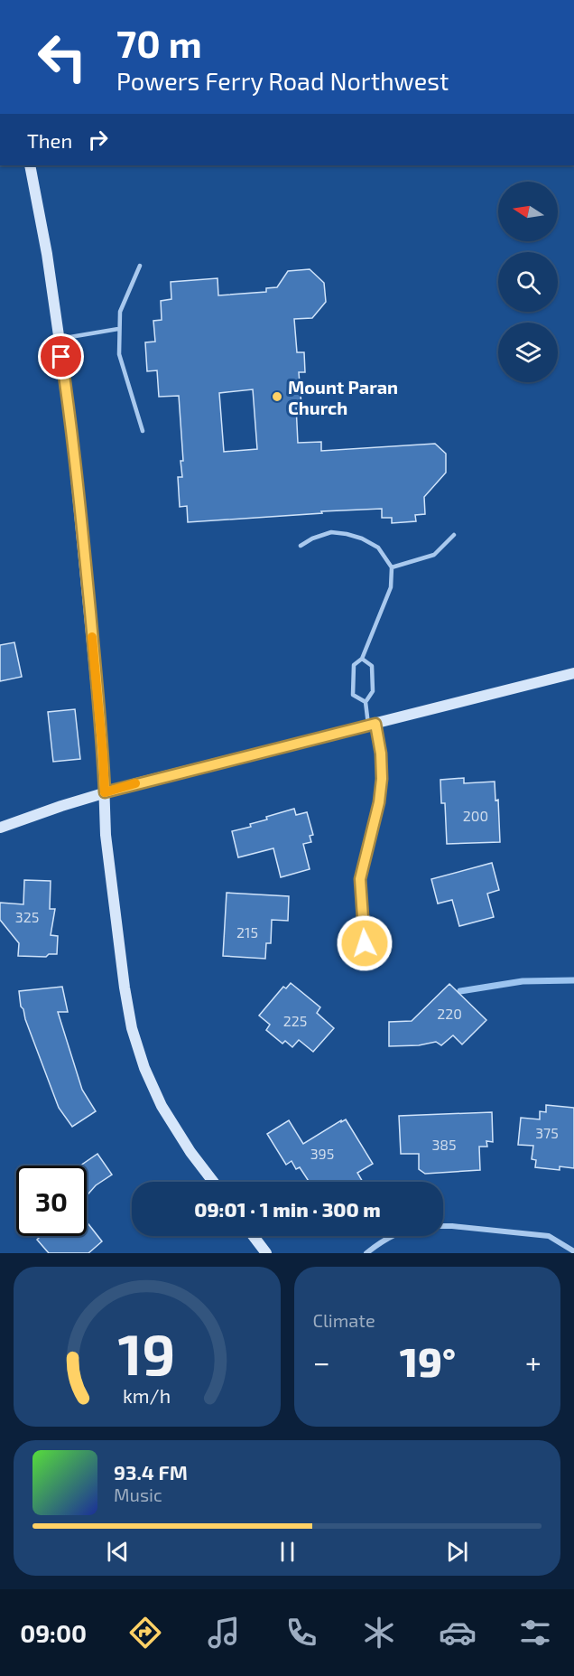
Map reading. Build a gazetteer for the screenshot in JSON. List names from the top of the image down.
{
  "places": ["Mount Paran Church"],
  "house_numbers": [
    "200",
    "325",
    "215",
    "220",
    "225",
    "375",
    "385",
    "395"
  ],
  "north": "left",
  "page": {
    "turn": ["70 m", "Powers Ferry Road Northwest"],
    "then": "Then",
    "limit": "30",
    "trip": "09:01 · 1 min · 300 m",
    "tile": "Climate",
    "heat": ["−", "19°", "+"],
    "song": ["93.4 FM", "Music"],
    "tabs": "09:00",
    "gauge": ["19", "km/h"]
  }
}
